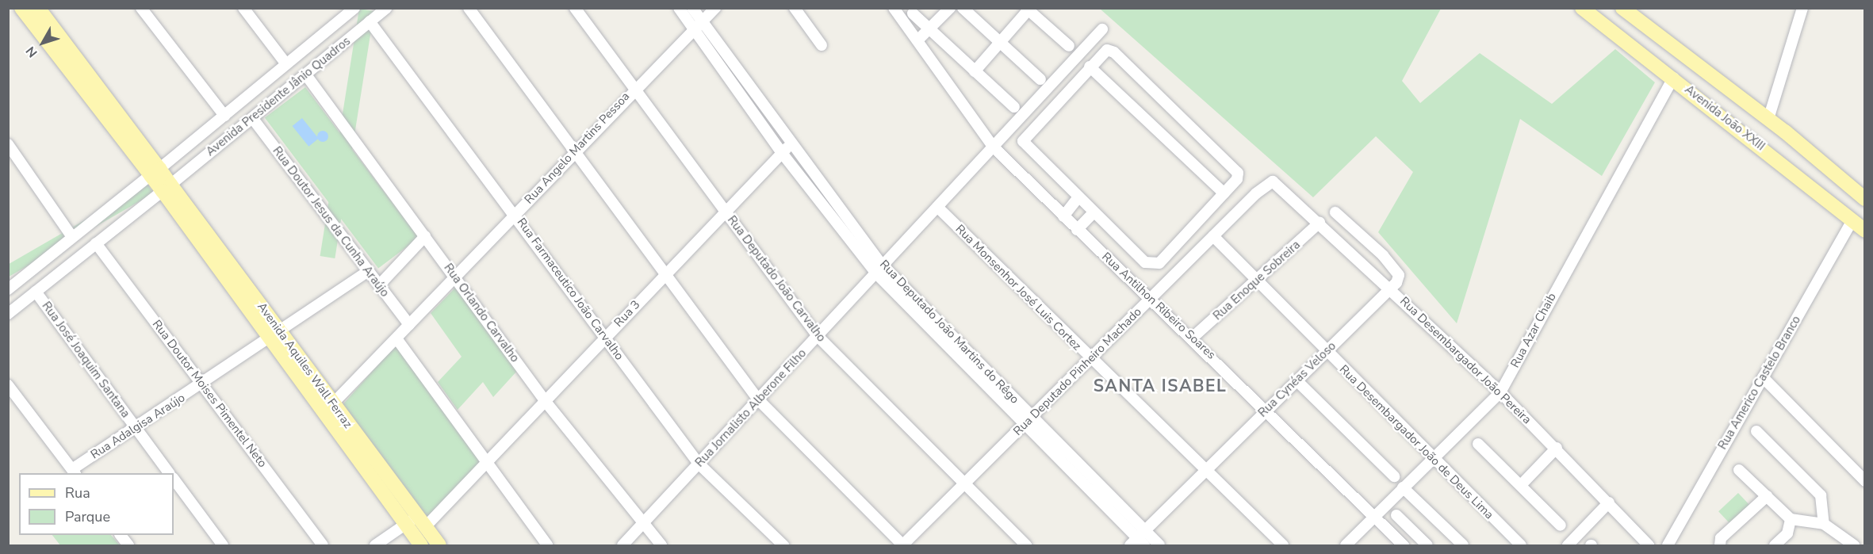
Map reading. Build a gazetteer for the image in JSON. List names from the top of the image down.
{
  "streets": {
    "main road": ["Avenida João XXIII", "Avenida Aquiles Wall Ferraz"],
    "street": [
      "Avenida Presidente Jânio Quadros",
      "Rua Angelo Martins Pessoa",
      "Rua Doutor Jesus da Cunha Araújo",
      "Rua Deputado João Carvalho",
      "Rua Enoque Sobreira",
      "Rua Monsenhor José Luis Cortez",
      "Rua Farmaceutico João Carvalho",
      "Rua Antilhon Ribeiro Soares",
      "Rua Orlando Carvalho",
      "Rua 3",
      "Rua Azar Chaib",
      "Rua Deputado João Martins do Rêgo",
      "Rua José Joaquim Santana",
      "Rua Desembargador João Pereira",
      "Rua Deputado Pinheiro Machado",
      "Rua Cynéas Veloso",
      "Rua Americo Castelo Branco",
      "Rua Doutor Moises Pimentel Neto",
      "Rua Jornalisto Alberone Filho",
      "Rua Adalgisa Araújo",
      "Rua Desembargador João de Deus Lima"
    ]
  },
  "crossings": [
    ["Avenida Presidente Jânio Quadros", "Rua Doutor Jesus da Cunha Araújo"],
    ["Avenida Presidente Jânio Quadros", "Rua Farmaceutico João Carvalho"],
    ["Avenida Presidente Jânio Quadros", "Rua Orlando Carvalho"],
    ["Avenida Presidente Jânio Quadros", "Rua José Joaquim Santana"],
    ["Avenida Presidente Jânio Quadros", "Avenida Aquiles Wall Ferraz"],
    ["Avenida Presidente Jânio Quadros", "Rua Doutor Moises Pimentel Neto"],
    ["Avenida João XXIII", "Rua Azar Chaib"],
    ["Avenida João XXIII", "Rua Americo Castelo Branco"],
    ["Rua Angelo Martins Pessoa", "Rua Doutor Jesus da Cunha Araújo"],
    ["Rua Angelo Martins Pessoa", "Rua Deputado João Carvalho"],
    ["Rua Angelo Martins Pessoa", "Rua Farmaceutico João Carvalho"],
    ["Rua Angelo Martins Pessoa", "Rua Orlando Carvalho"],
    ["Rua Angelo Martins Pessoa", "Rua Deputado João Martins do Rêgo"],
    ["Rua Angelo Martins Pessoa", "Avenida Aquiles Wall Ferraz"],
    ["Rua Doutor Jesus da Cunha Araújo", "Rua Adalgisa Araújo"],
    ["Rua Deputado João Carvalho", "Rua 3"],
    ["Rua Deputado João Carvalho", "Rua Deputado Pinheiro Machado"],
    ["Rua Deputado João Carvalho", "Rua Jornalisto Alberone Filho"],
    ["Rua Enoque Sobreira", "Rua Antilhon Ribeiro Soares"],
    ["Rua Enoque Sobreira", "Rua Desembargador João Pereira"],
    ["Rua Enoque Sobreira", "Rua Desembargador João de Deus Lima"],
    ["Rua Monsenhor José Luis Cortez", "Rua Deputado Pinheiro Machado"],
    ["Rua Monsenhor José Luis Cortez", "Rua Cynéas Veloso"],
    ["Rua Monsenhor José Luis Cortez", "Rua Jornalisto Alberone Filho"],
    ["Rua Farmaceutico João Carvalho", "Rua 3"],
    ["Rua Farmaceutico João Carvalho", "Rua Jornalisto Alberone Filho"],
    ["Rua Antilhon Ribeiro Soares", "Rua Azar Chaib"],
    ["Rua Antilhon Ribeiro Soares", "Rua Deputado Pinheiro Machado"],
    ["Rua Antilhon Ribeiro Soares", "Rua Cynéas Veloso"],
    ["Rua Antilhon Ribeiro Soares", "Rua Jornalisto Alberone Filho"],
    ["Rua Orlando Carvalho", "Rua 3"],
    ["Rua Orlando Carvalho", "Rua Jornalisto Alberone Filho"],
    ["Rua 3", "Rua Deputado João Martins do Rêgo"],
    ["Rua 3", "Avenida Aquiles Wall Ferraz"],
    ["Rua Azar Chaib", "Rua Desembargador João Pereira"],
    ["Rua Azar Chaib", "Rua Desembargador João de Deus Lima"],
    ["Rua Deputado João Martins do Rêgo", "Rua Deputado Pinheiro Machado"],
    ["Rua Deputado João Martins do Rêgo", "Rua Cynéas Veloso"],
    ["Rua Deputado João Martins do Rêgo", "Rua Jornalisto Alberone Filho"],
    ["Rua José Joaquim Santana", "Rua Adalgisa Araújo"],
    ["Rua Desembargador João Pereira", "Rua Deputado Pinheiro Machado"],
    ["Rua Desembargador João Pereira", "Rua Cynéas Veloso"],
    ["Avenida Aquiles Wall Ferraz", "Rua Adalgisa Araújo"],
    ["Rua Deputado Pinheiro Machado", "Rua Desembargador João de Deus Lima"],
    ["Rua Cynéas Veloso", "Rua Desembargador João de Deus Lima"],
    ["Rua Doutor Moises Pimentel Neto", "Rua Adalgisa Araújo"]
  ],
  "districts": ["SANTA ISABEL"],
  "legend": ["Rua", "Parque"],
  "north": "bottom left"
}
